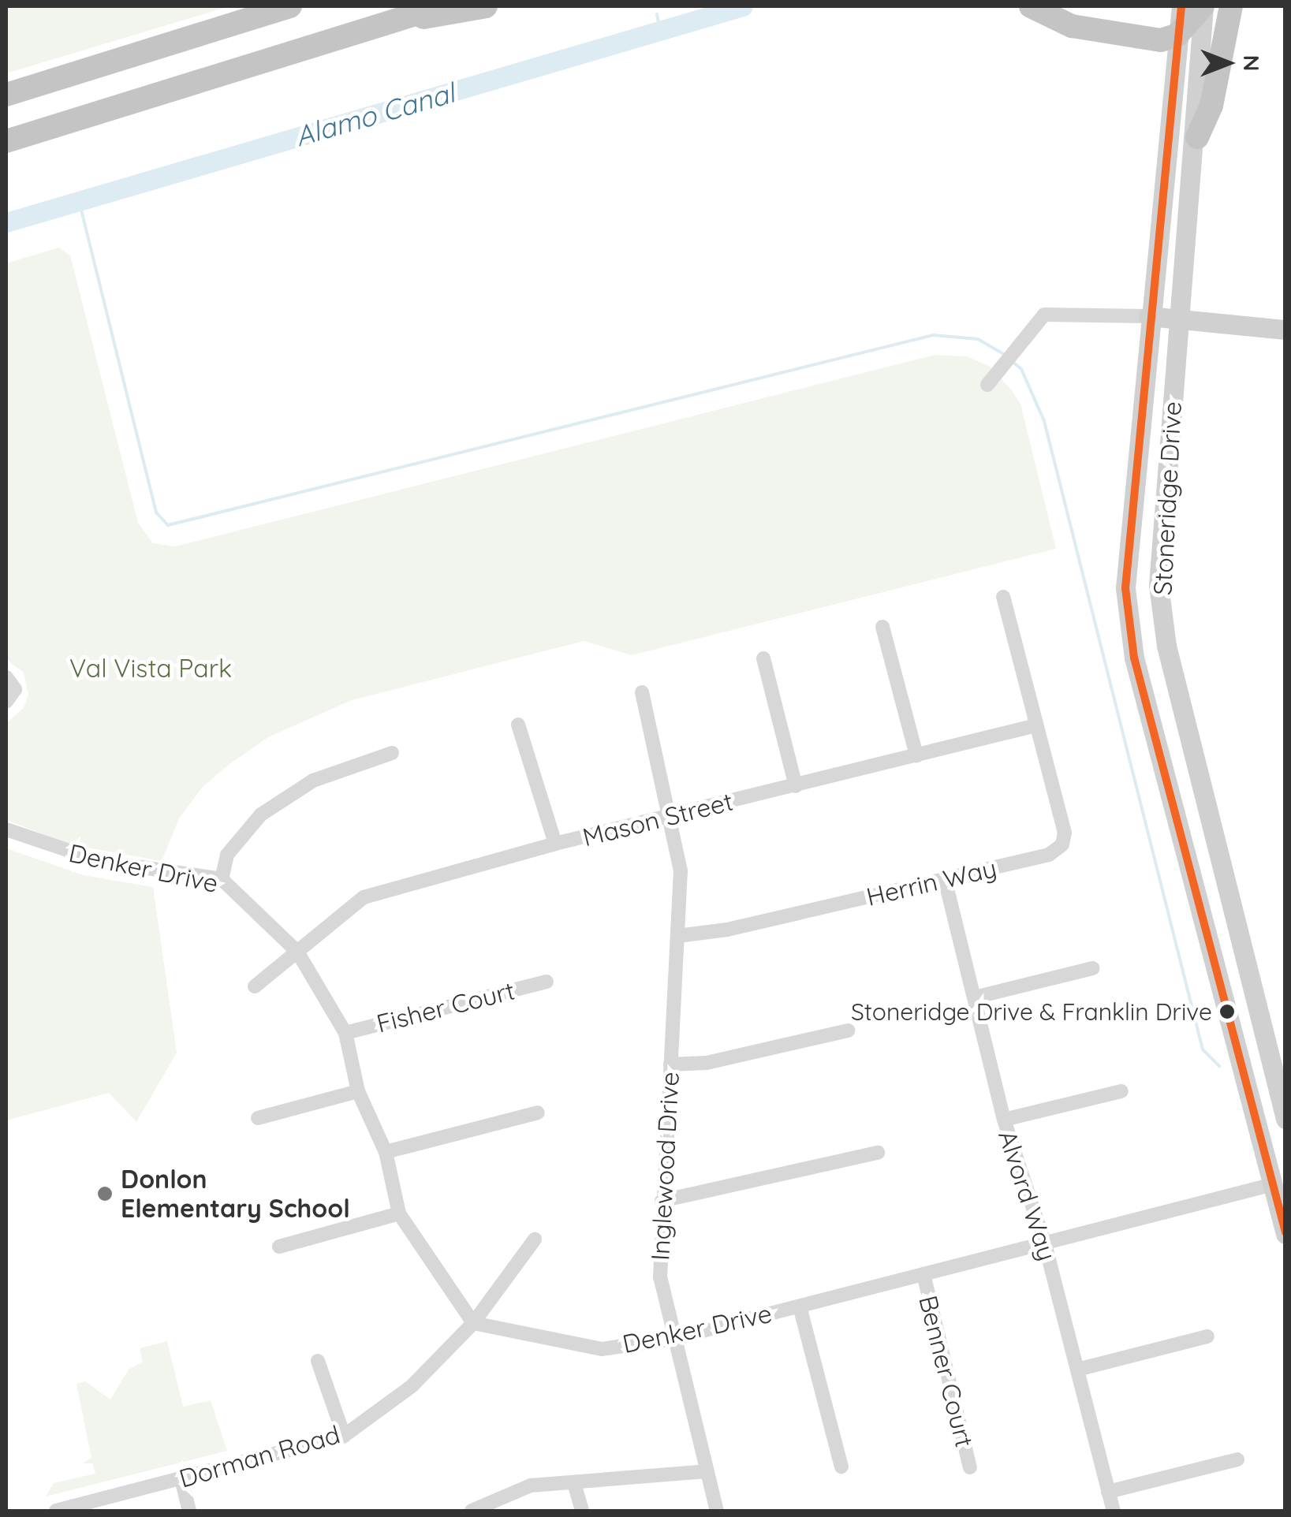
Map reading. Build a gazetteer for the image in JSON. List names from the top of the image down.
{
  "streets": {
    "main road": ["Stoneridge Drive"],
    "street": [
      "Mason Street",
      "Denker Drive",
      "Herrin Way",
      "Fisher Court",
      "Inglewood Drive",
      "Alvord Way",
      "Benner Court",
      "Dorman Road"
    ]
  },
  "crossings": [
    ["Stoneridge Drive", "Denker Drive"],
    ["Mason Street", "Denker Drive"],
    ["Mason Street", "Herrin Way"],
    ["Mason Street", "Inglewood Drive"],
    ["Denker Drive", "Fisher Court"],
    ["Denker Drive", "Inglewood Drive"],
    ["Denker Drive", "Alvord Way"],
    ["Denker Drive", "Benner Court"],
    ["Denker Drive", "Dorman Road"],
    ["Herrin Way", "Inglewood Drive"],
    ["Herrin Way", "Alvord Way"]
  ],
  "water": ["Alamo Canal"],
  "parks": ["Val Vista Park"],
  "places": ["Stoneridge Drive & Franklin Drive", "Donlon Elementary School"],
  "north": "right"
}
